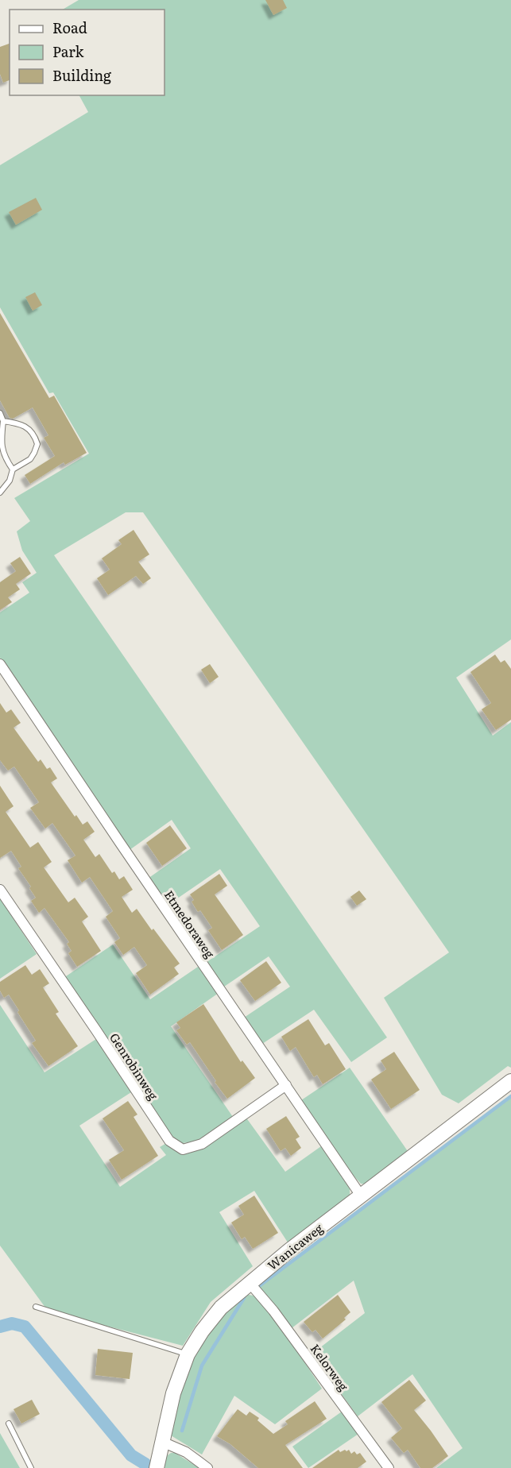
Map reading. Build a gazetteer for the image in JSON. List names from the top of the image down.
{
  "streets": {
    "street": [
      "Etmedoraweg",
      "Genrobinweg",
      "Wanicaweg",
      "Kelorweg"
    ]
  },
  "crossings": [
    ["Etmedoraweg", "Genrobinweg"],
    ["Etmedoraweg", "Wanicaweg"],
    ["Wanicaweg", "Kelorweg"]
  ],
  "legend": ["Road", "Park", "Building"]
}
